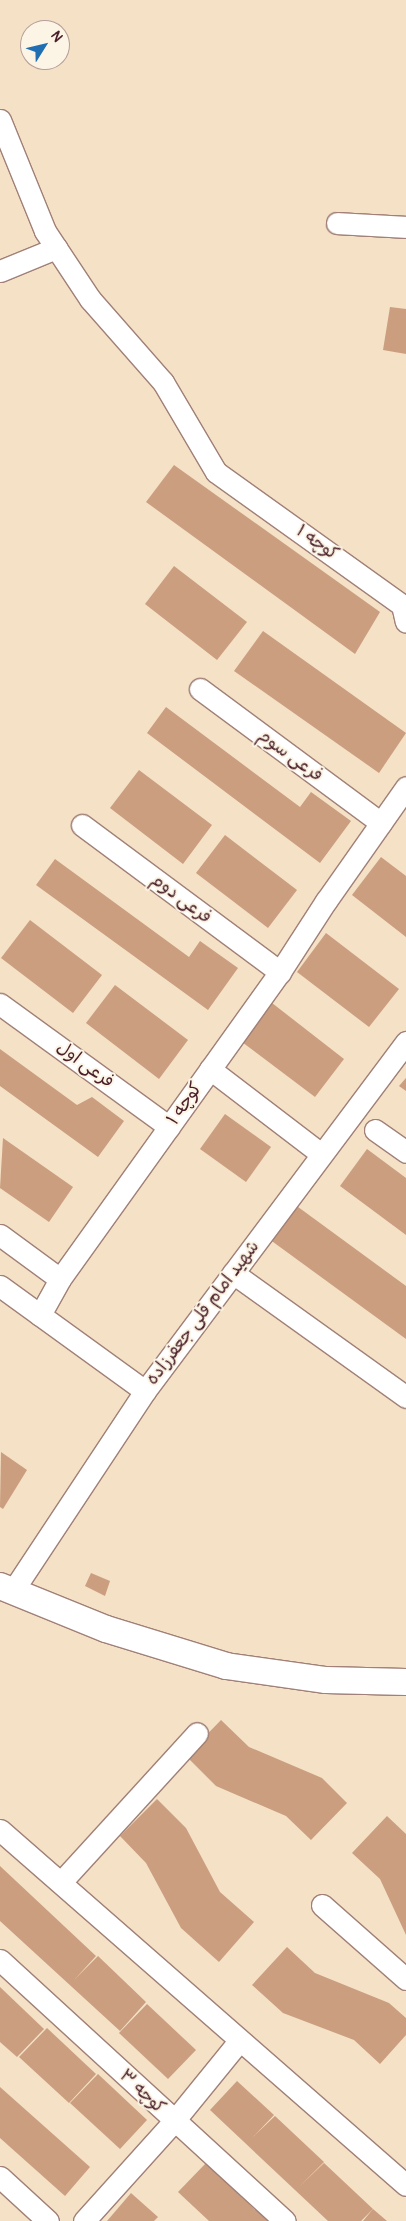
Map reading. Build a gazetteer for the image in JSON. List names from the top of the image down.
{
  "streets": {
    "street": [
      "کوچه ۱",
      "فرعی سوم",
      "فرعی دوم",
      "فرعی اول",
      "شهید امام قلی جعفرزاده",
      "کوچه ۳"
    ]
  },
  "crossings": [
    ["کوچه ۱", "فرعی سوم"],
    ["کوچه ۱", "فرعی دوم"],
    ["کوچه ۱", "فرعی اول"]
  ],
  "north": "top right"
}
